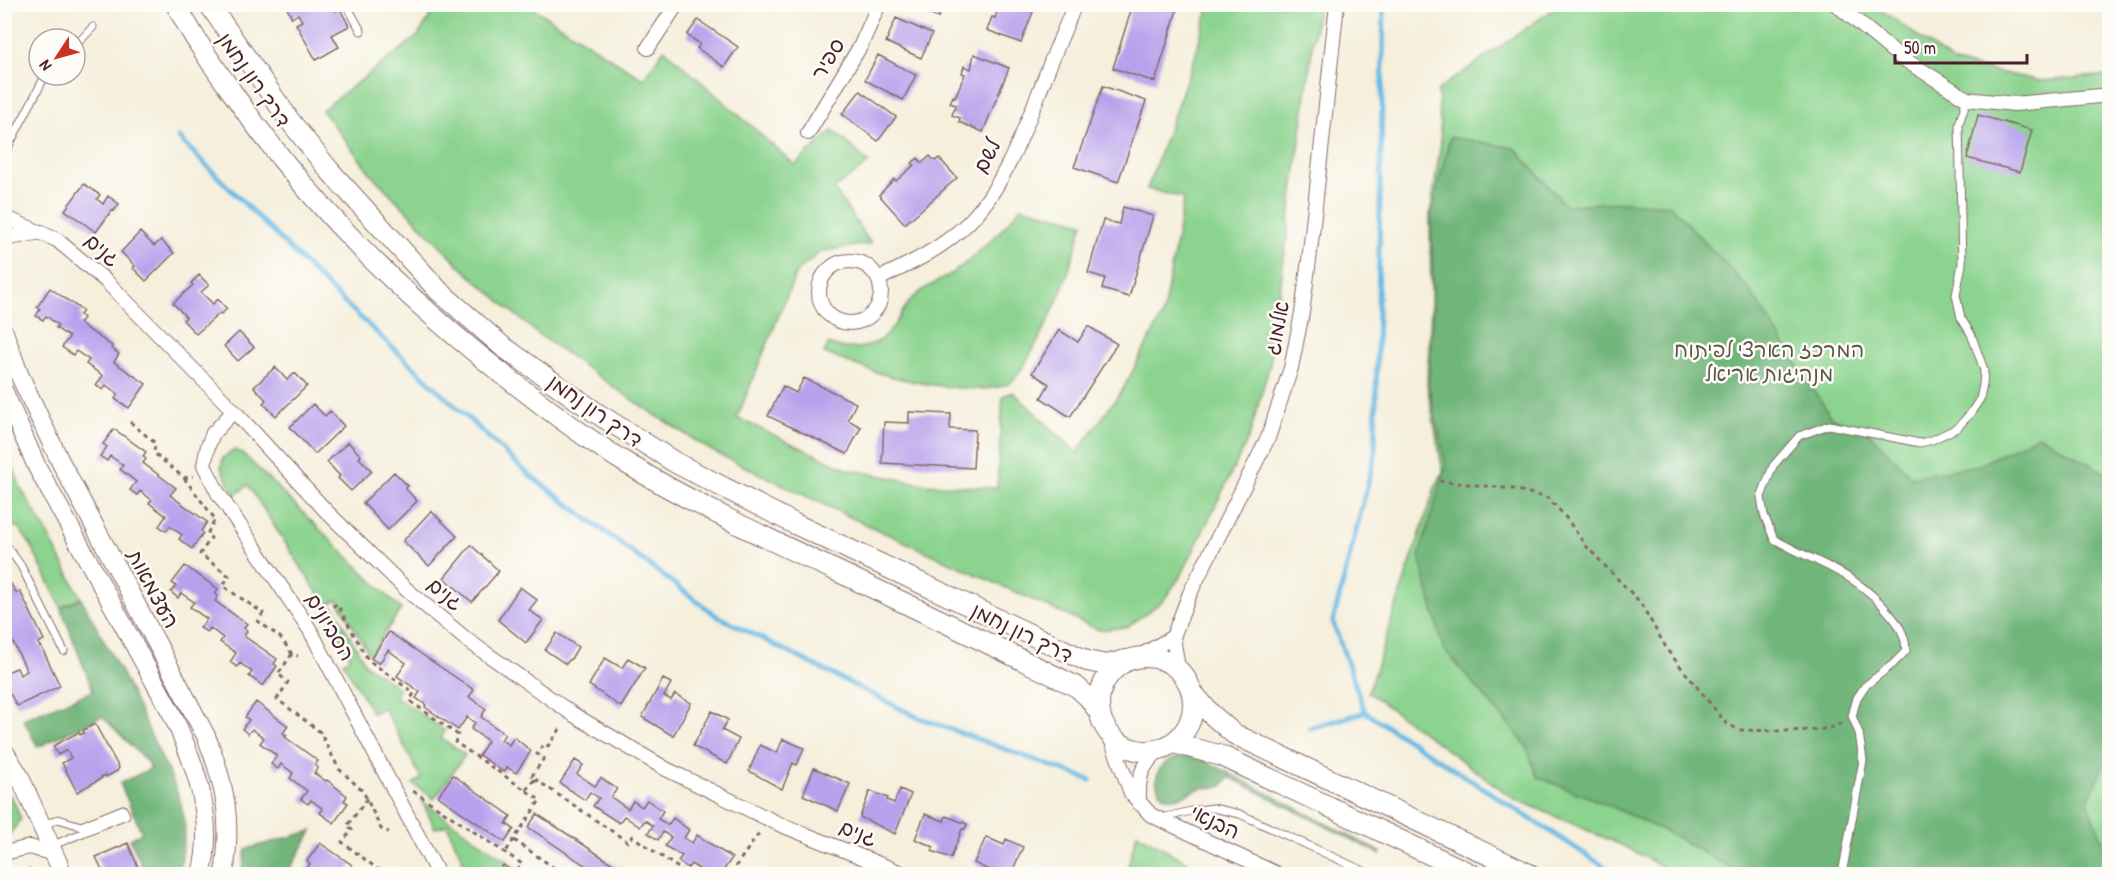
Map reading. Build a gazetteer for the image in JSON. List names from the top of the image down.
{
  "streets": {
    "main road": ["דרך רון נחמן"],
    "street": [
      "ספיר",
      "לשם",
      "גנים",
      "אלמוג",
      "העצמאות",
      "הסביונים",
      "הבנאי"
    ]
  },
  "crossings": [
    ["דרך רון נחמן", "הבנאי"],
    ["גנים", "הסביונים"]
  ],
  "parks": ["המרכז הארצי לפיתוח מנהיגות אריאל"],
  "scale_bar": "50 m",
  "north": "bottom left"
}
